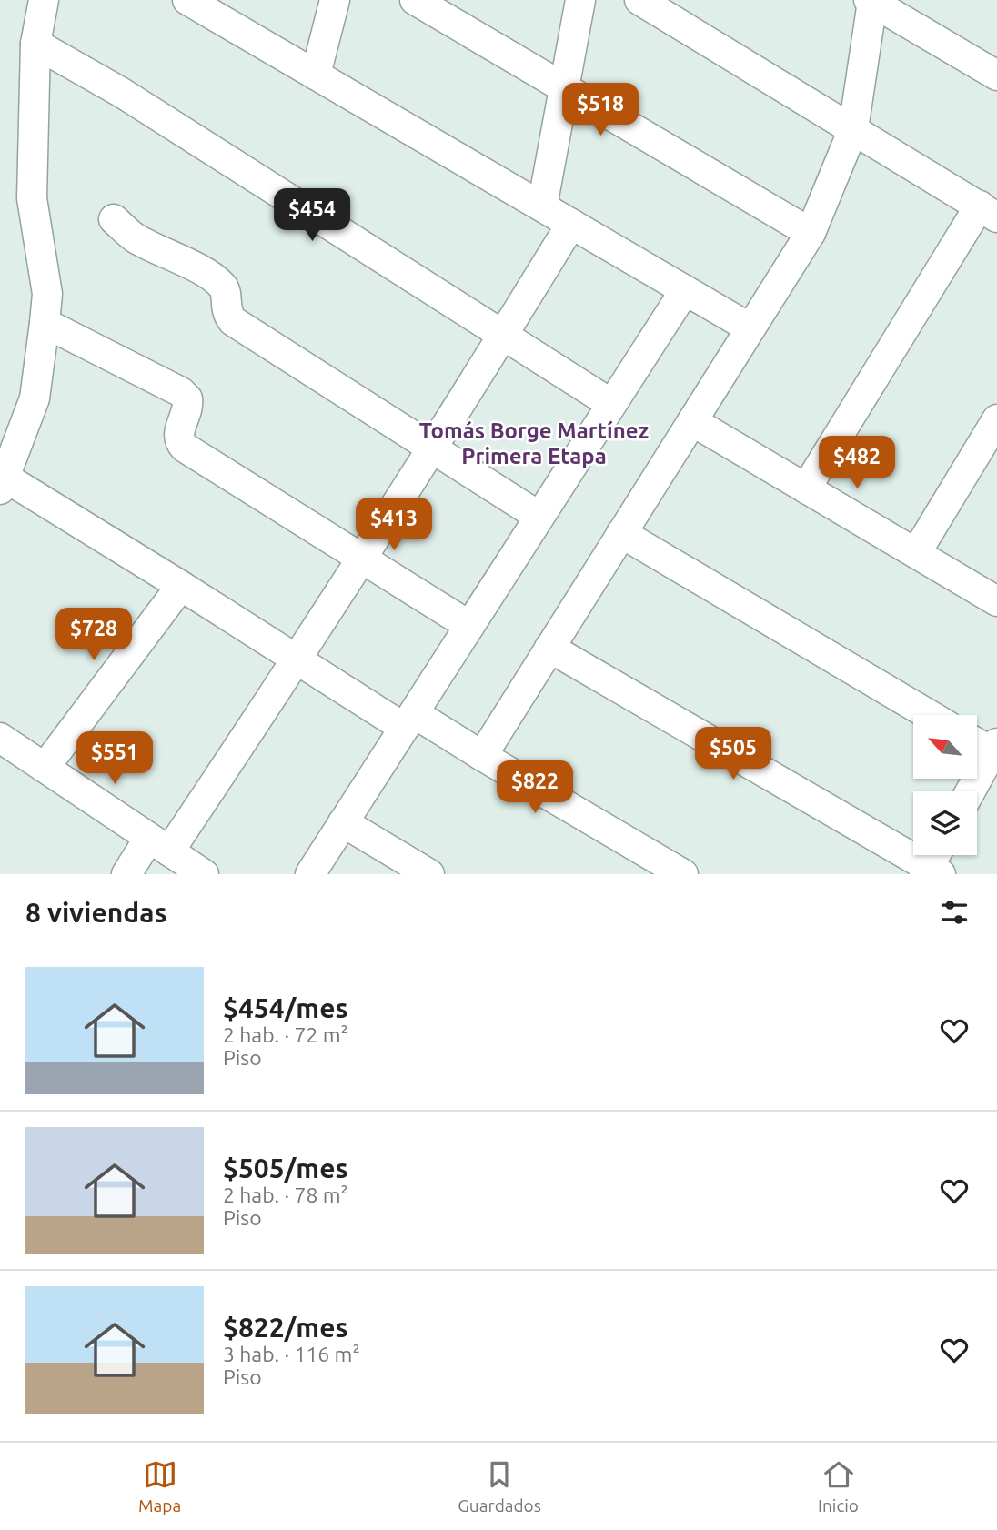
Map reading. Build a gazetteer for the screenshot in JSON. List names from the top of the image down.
{
  "districts": ["Tomás Borge Martínez Primera Etapa"],
  "north": "top left",
  "page": {
    "price": [
      "$518",
      "$454",
      "$482",
      "$413",
      "$728",
      "$505",
      "$551",
      "$822"
    ],
    "heading": "8 viviendas",
    "list": [
      {
        "name": "$454/mes",
        "note": "2 hab. · 72 m² · Piso"
      },
      {
        "name": "$505/mes",
        "note": "2 hab. · 78 m² · Piso"
      },
      {
        "name": "$822/mes",
        "note": "3 hab. · 116 m² · Piso"
      }
    ],
    "tabs": ["Mapa", "Guardados", "Inicio"]
  }
}
